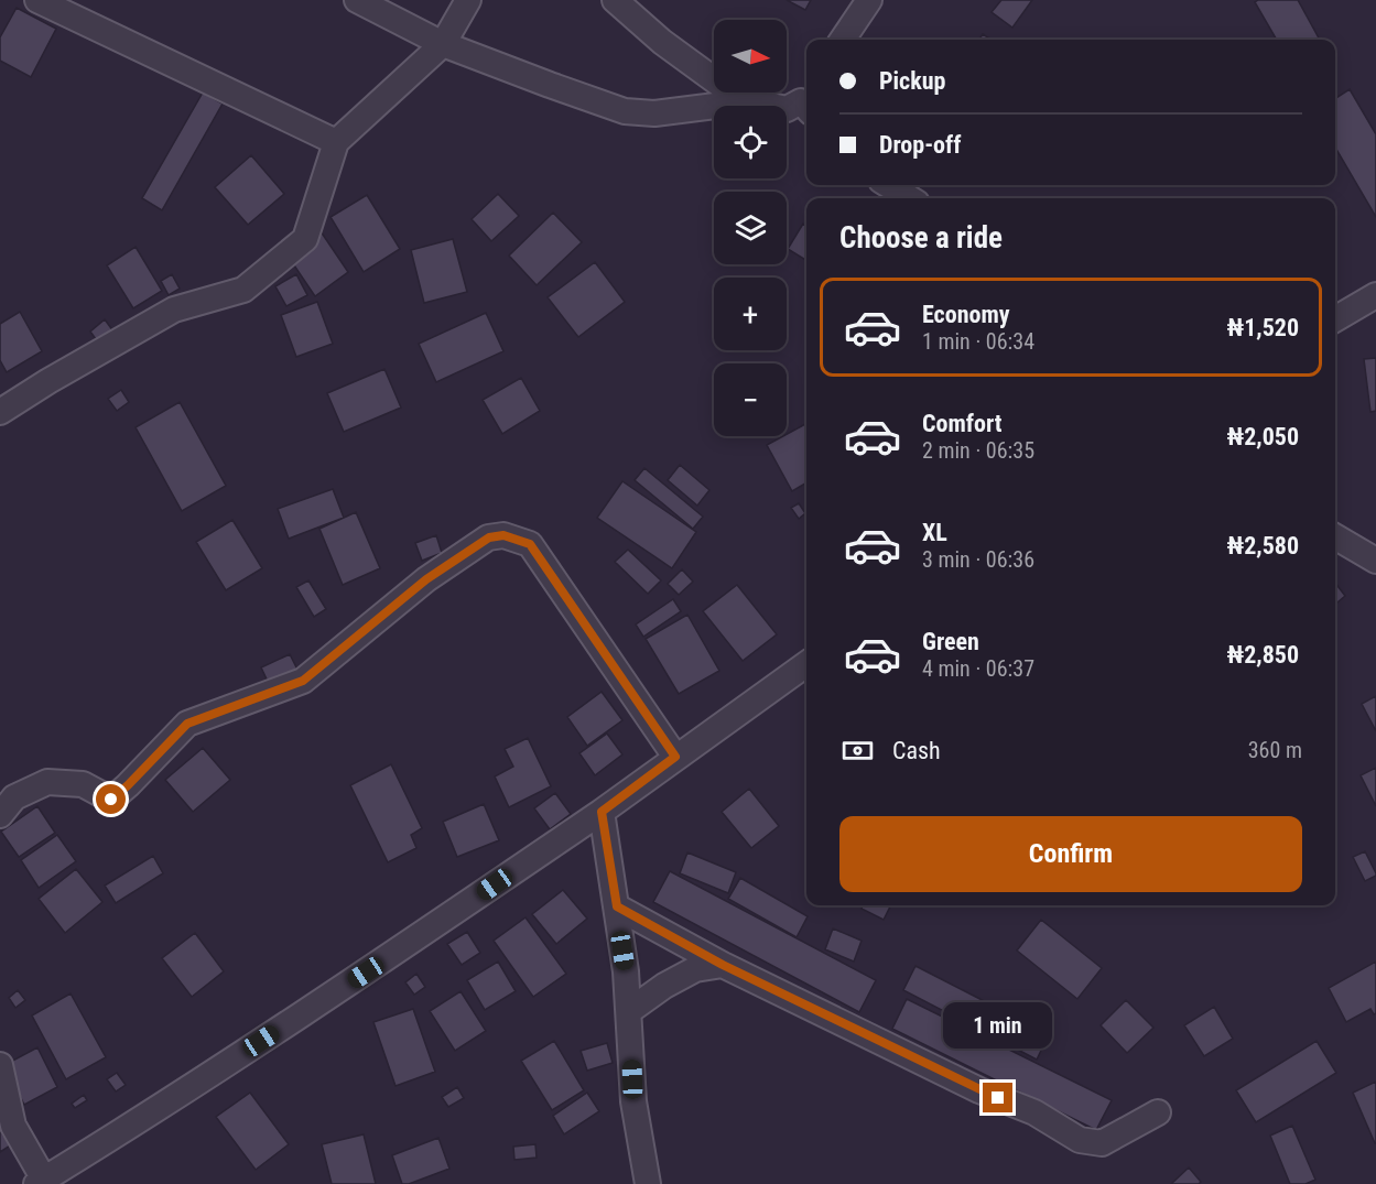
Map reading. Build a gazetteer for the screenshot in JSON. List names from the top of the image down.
{
  "north": "right",
  "page": {
    "map_buttons": ["+", "−"],
    "banner": ["Pickup", "Drop-off"],
    "heading": "Choose a ride",
    "list": [
      {
        "name": "Economy",
        "note": "1 min · 06:34",
        "value": "₦1,520"
      },
      {
        "name": "Comfort",
        "note": "2 min · 06:35",
        "value": "₦2,050"
      },
      {
        "name": "XL",
        "note": "3 min · 06:36",
        "value": "₦2,580"
      },
      {
        "name": "Green",
        "note": "4 min · 06:37",
        "value": "₦2,850"
      }
    ],
    "pay": ["Cash", "360 m"],
    "buttons": "Confirm",
    "bubble": "1 min"
  }
}
